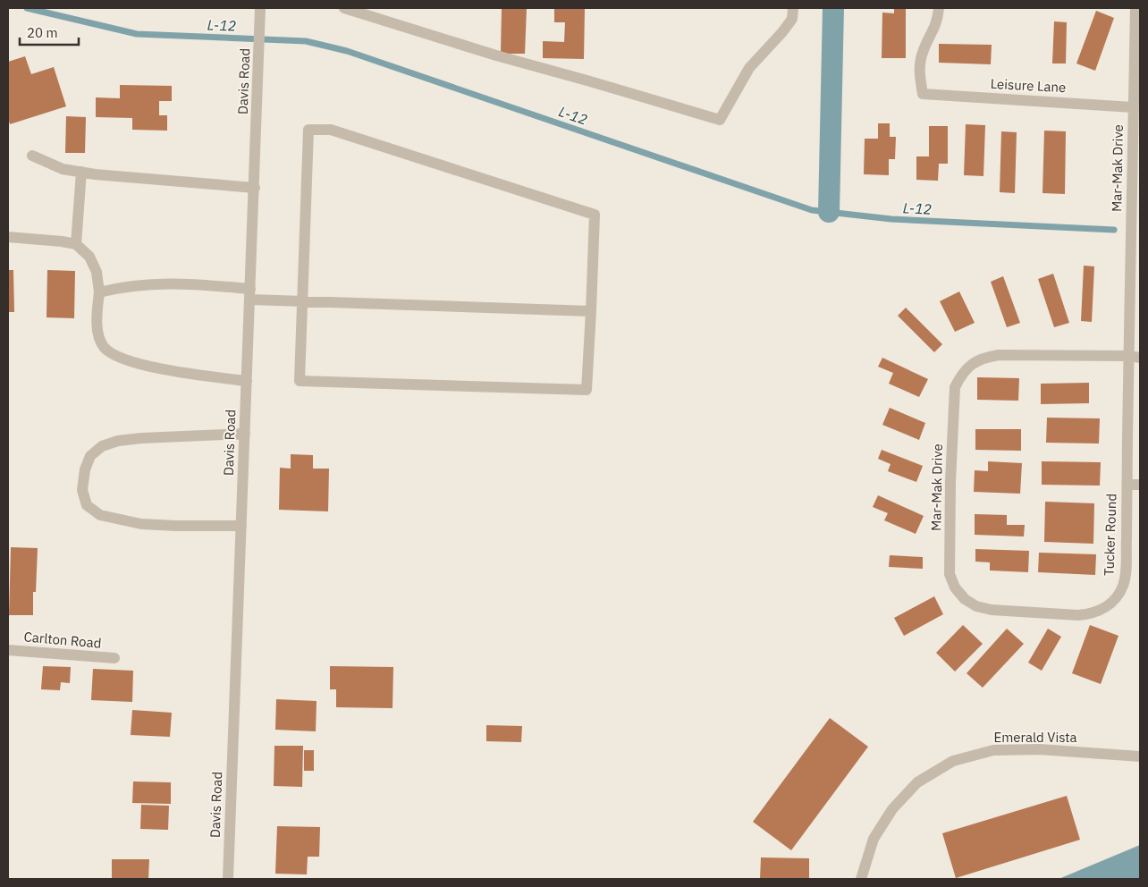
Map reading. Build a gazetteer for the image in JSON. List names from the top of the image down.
{
  "streets": {
    "street": [
      "Davis Road",
      "Leisure Lane",
      "Mar-Mak Drive",
      "Tucker Round",
      "Carlton Road",
      "Emerald Vista"
    ]
  },
  "crossings": [
    ["Leisure Lane", "Mar-Mak Drive"],
    ["Mar-Mak Drive", "Tucker Round"]
  ],
  "water": ["L-12"],
  "scale_bar": "20 m"
}
